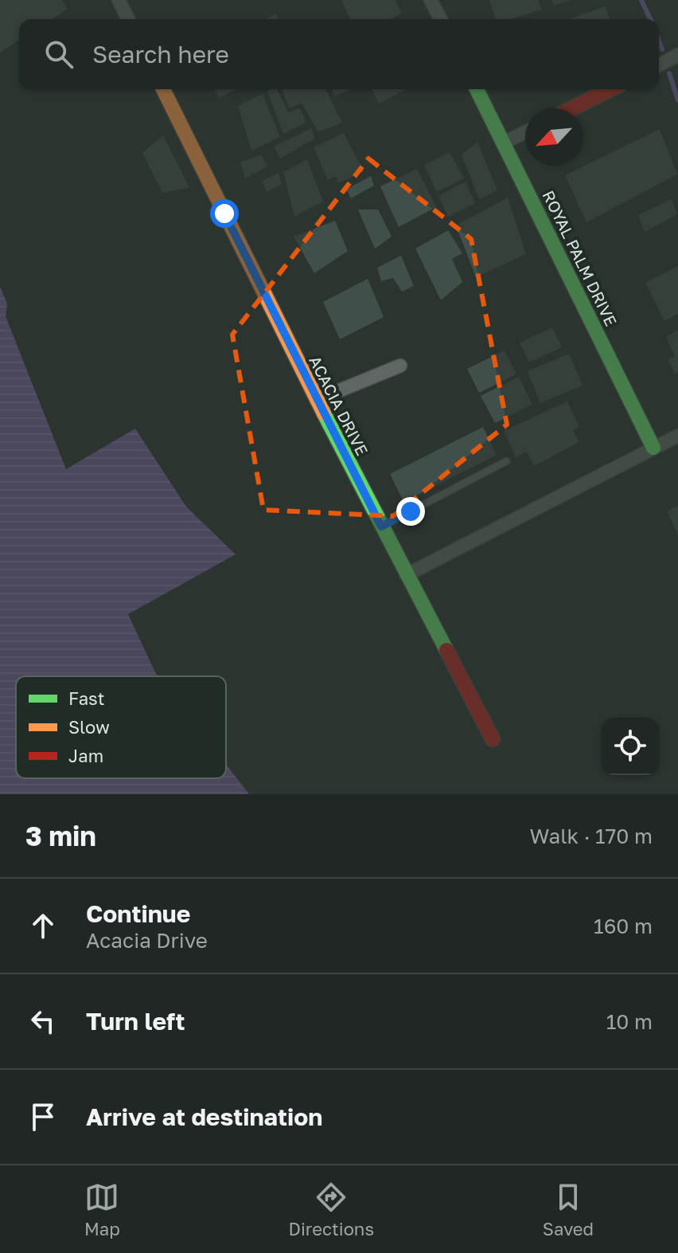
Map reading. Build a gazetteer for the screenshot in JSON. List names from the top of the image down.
{
  "streets": {
    "street": ["ROYAL PALM DRIVE", "ACACIA DRIVE"]
  },
  "legend": ["Fast", "Slow", "Jam"],
  "north": "bottom left",
  "page": {
    "search": "Search here",
    "heading": ["3 min", "Walk · 170 m"],
    "list": [
      ["Continue", "Acacia Drive", "160 m"],
      ["Turn left", "10 m"],
      "Arrive at destination"
    ],
    "nav": ["Map", "Directions", "Saved"]
  }
}
